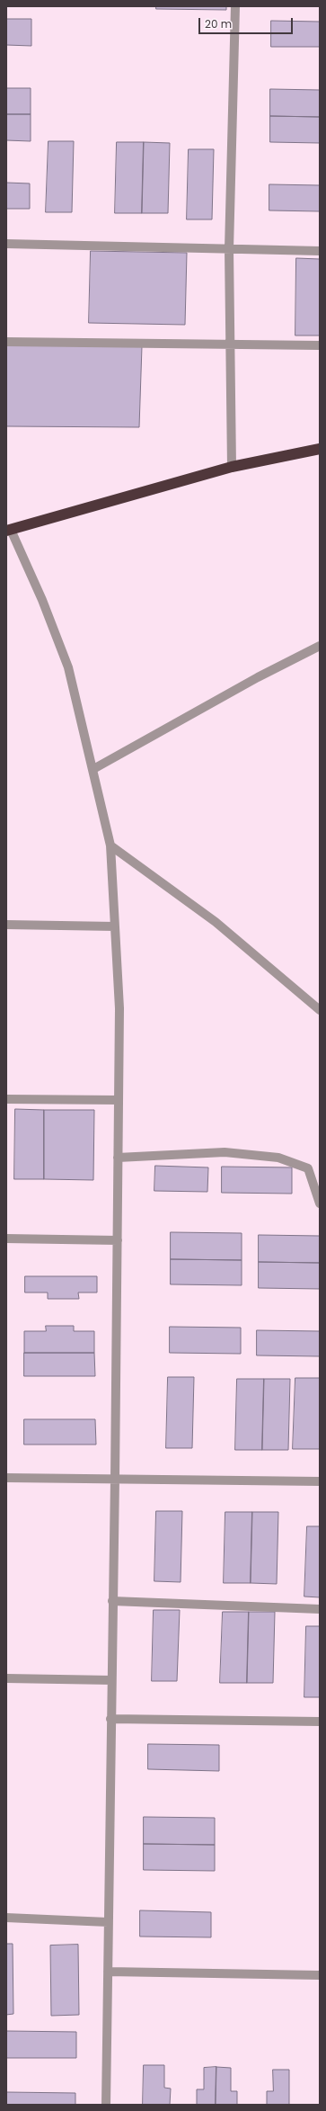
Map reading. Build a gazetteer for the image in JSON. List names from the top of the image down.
{
  "scale_bar": "20 m"
}
